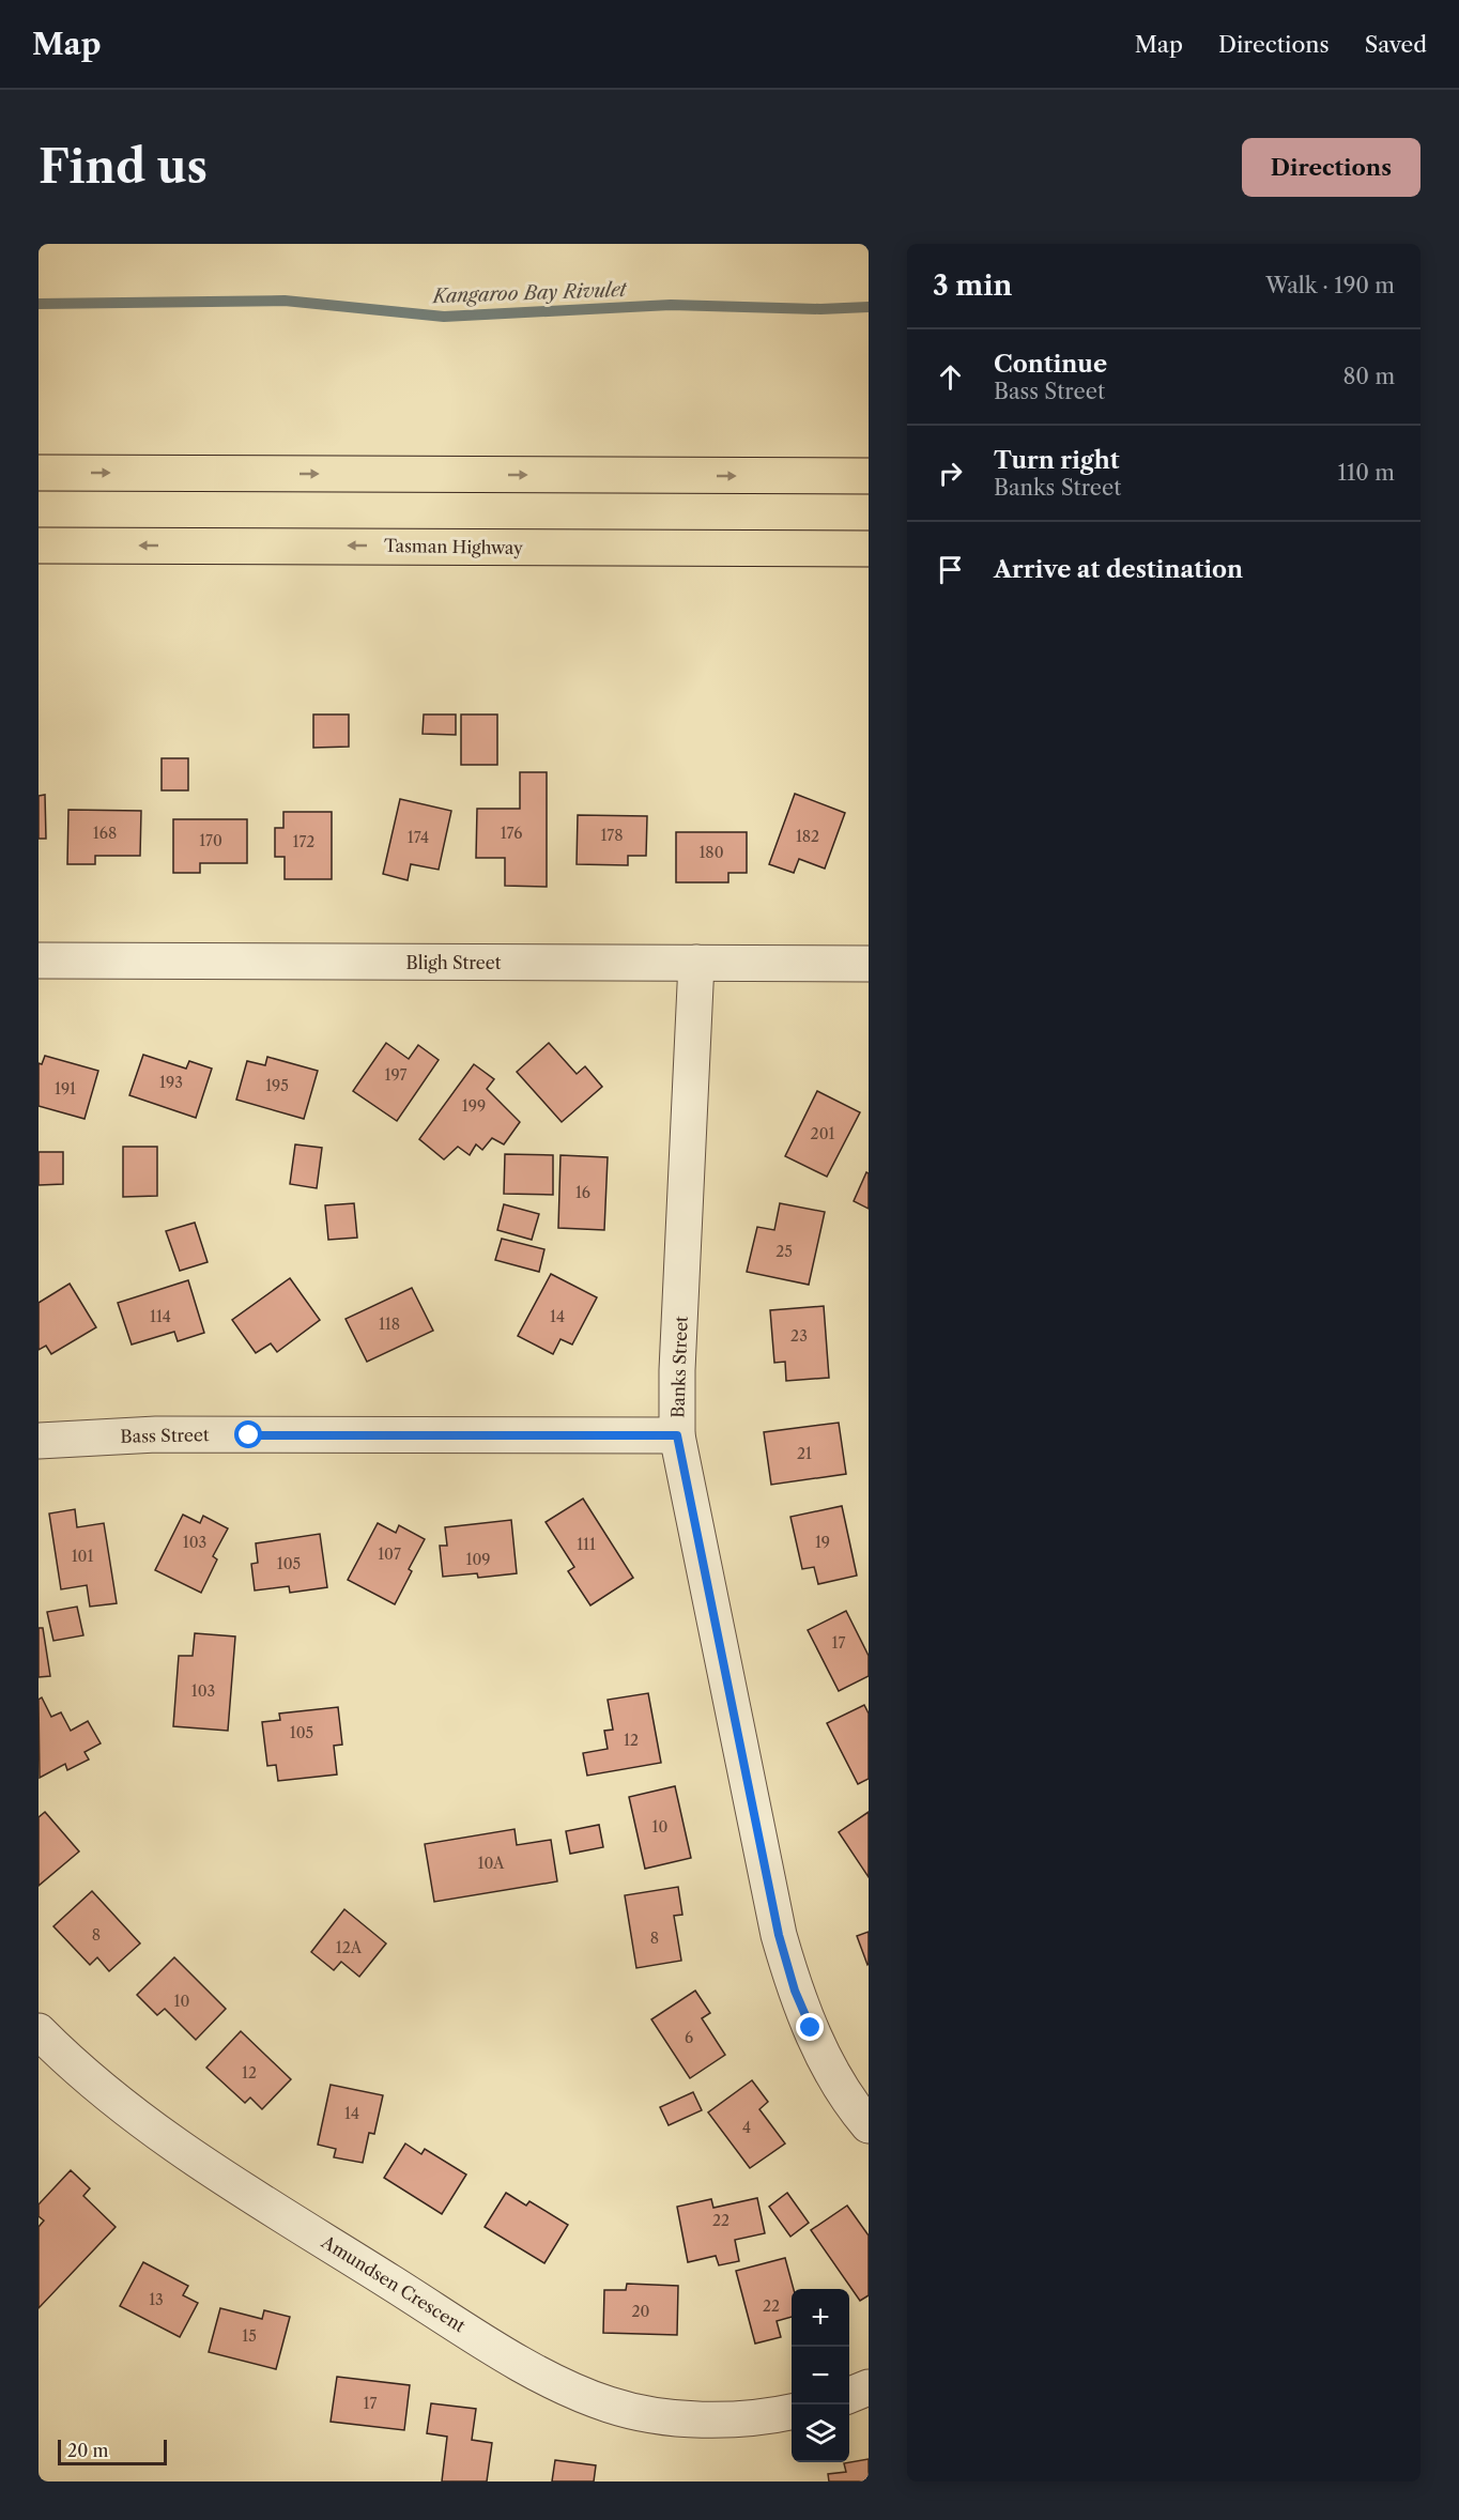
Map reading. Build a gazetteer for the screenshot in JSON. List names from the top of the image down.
{
  "streets": {
    "highway": ["Tasman Highway"],
    "street": [
      "Bligh Street",
      "Banks Street",
      "Bass Street",
      "Amundsen Crescent"
    ]
  },
  "crossings": [
    ["Bligh Street", "Banks Street"],
    ["Banks Street", "Bass Street"]
  ],
  "water": ["Kangaroo Bay Rivulet"],
  "house_numbers": [
    "168",
    "176",
    "178",
    "182",
    "174",
    "170",
    "172",
    "180",
    "197",
    "193",
    "195",
    "191",
    "199",
    "201",
    "16",
    "25",
    "114",
    "14",
    "118",
    "23",
    "21",
    "103",
    "19",
    "111",
    "107",
    "101",
    "109",
    "105",
    "17",
    "103",
    "105",
    "12",
    "10",
    "10A",
    "8",
    "8",
    "12A",
    "10",
    "6",
    "12",
    "14",
    "4",
    "22",
    "13",
    "22",
    "20",
    "15",
    "17"
  ],
  "scale_bar": "20 m",
  "page": {
    "header": "Map",
    "nav": ["Map", "Directions", "Saved"],
    "buttons": "Directions",
    "title": "Find us",
    "heading": ["3 min", "Walk · 190 m"],
    "list": [
      ["Continue", "Bass Street", "80 m"],
      ["Turn right", "Banks Street", "110 m"],
      "Arrive at destination"
    ],
    "map_buttons": ["+", "−"],
    "scale": "20 m"
  }
}
